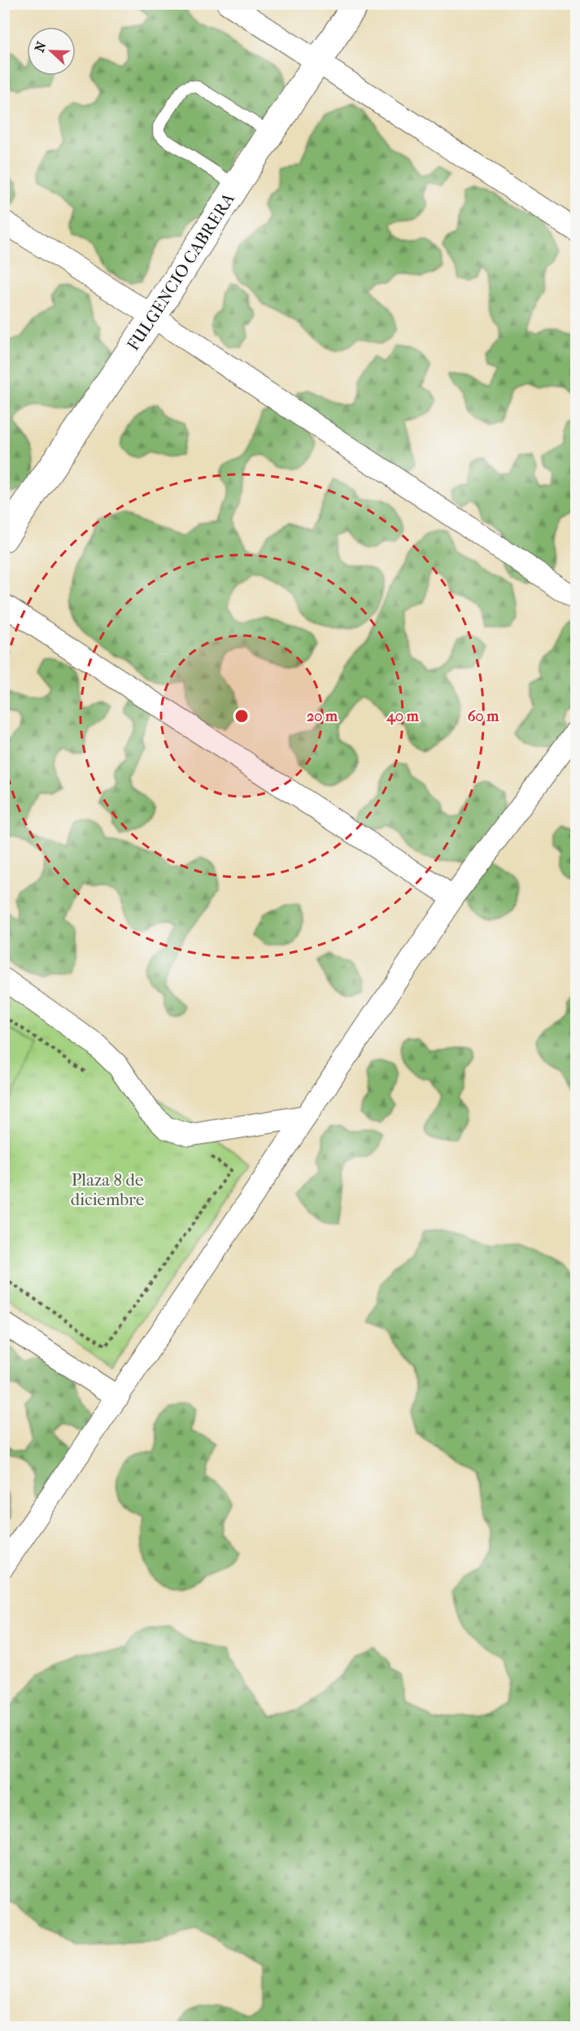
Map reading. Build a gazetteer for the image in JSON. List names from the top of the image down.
{
  "streets": {
    "main road": ["FULGENCIO CABRERA"]
  },
  "parks": ["Plaza 8 de diciembre"],
  "north": "left",
  "rings": ["20 m", "40 m", "60 m"]
}
